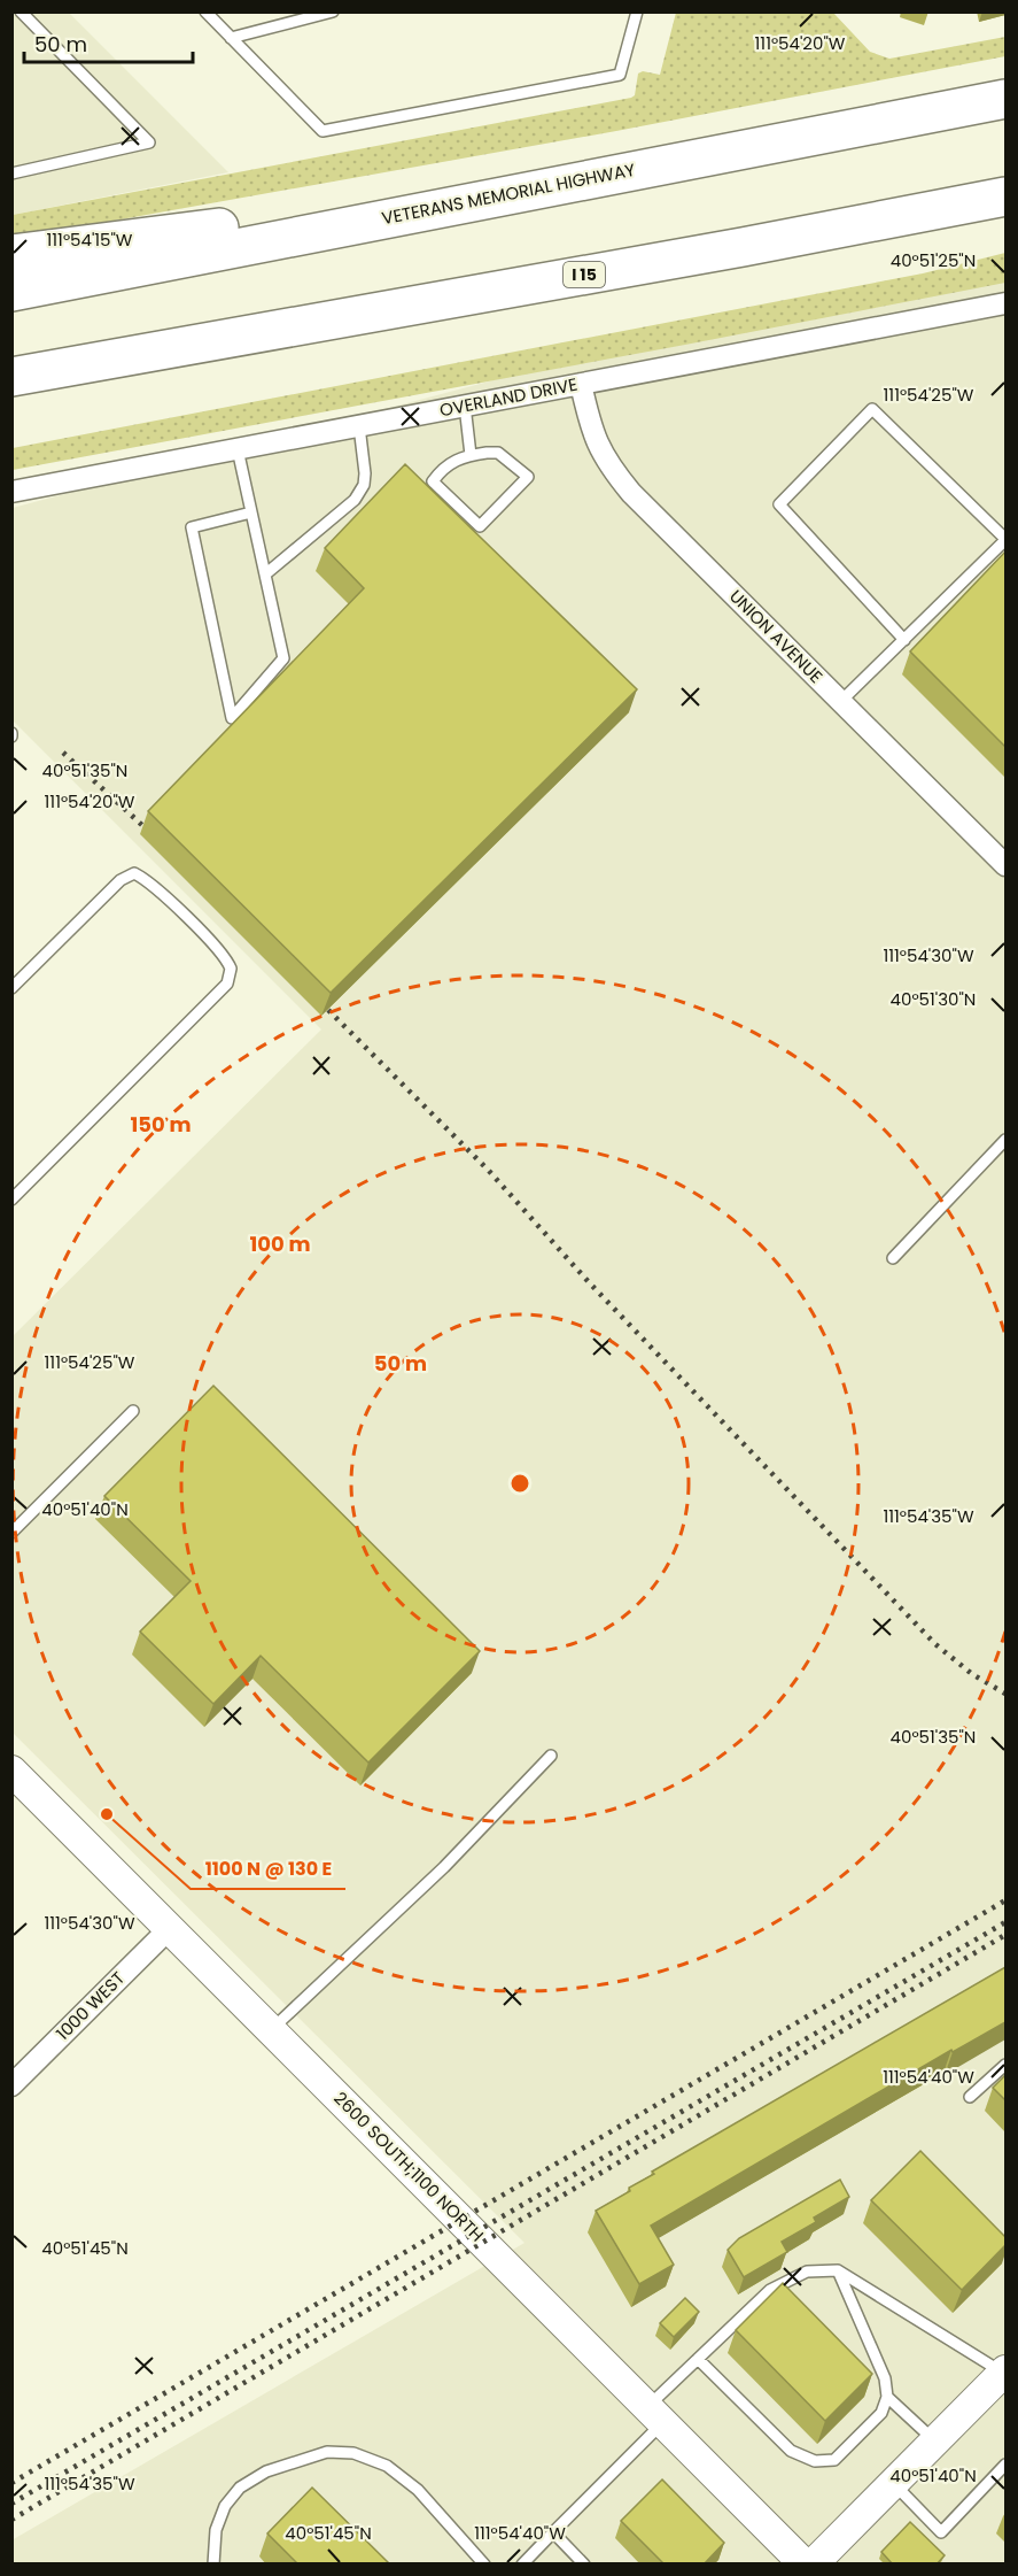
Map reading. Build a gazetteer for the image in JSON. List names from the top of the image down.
{
  "streets": {
    "highway": ["VETERANS MEMORIAL HIGHWAY", "I 15"],
    "main road": ["2600 SOUTH;1100 NORTH"],
    "street": ["OVERLAND DRIVE", "UNION AVENUE", "1000 WEST"]
  },
  "crossings": [
    ["OVERLAND DRIVE", "UNION AVENUE"],
    ["1000 WEST", "2600 SOUTH;1100 NORTH"]
  ],
  "places": ["1100 N @ 130 E"],
  "scale_bar": "50 m",
  "coordinates": [
    "111°54'20\"W",
    "111°54'15\"W",
    "40°51'25\"N",
    "111°54'25\"W",
    "40°51'35\"N",
    "111°54'30\"W",
    "40°51'30\"N",
    "40°51'40\"N",
    "111°54'35\"W",
    "111°54'40\"W",
    "40°51'45\"N"
  ],
  "rings": ["150 m", "100 m", "50 m"]
}
